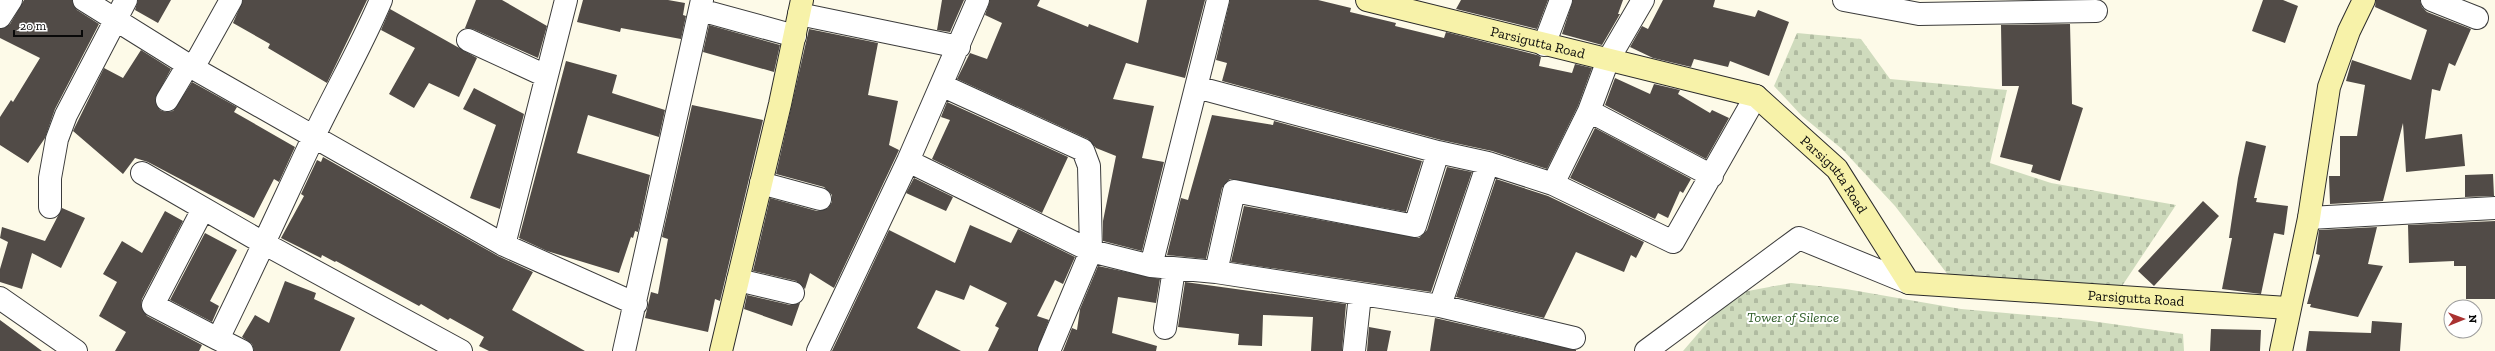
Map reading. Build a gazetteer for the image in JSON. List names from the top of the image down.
{
  "streets": {
    "street": ["Parsigutta Road"]
  },
  "parks": ["Tower of Silence"],
  "scale_bar": "20 m",
  "north": "right"
}
